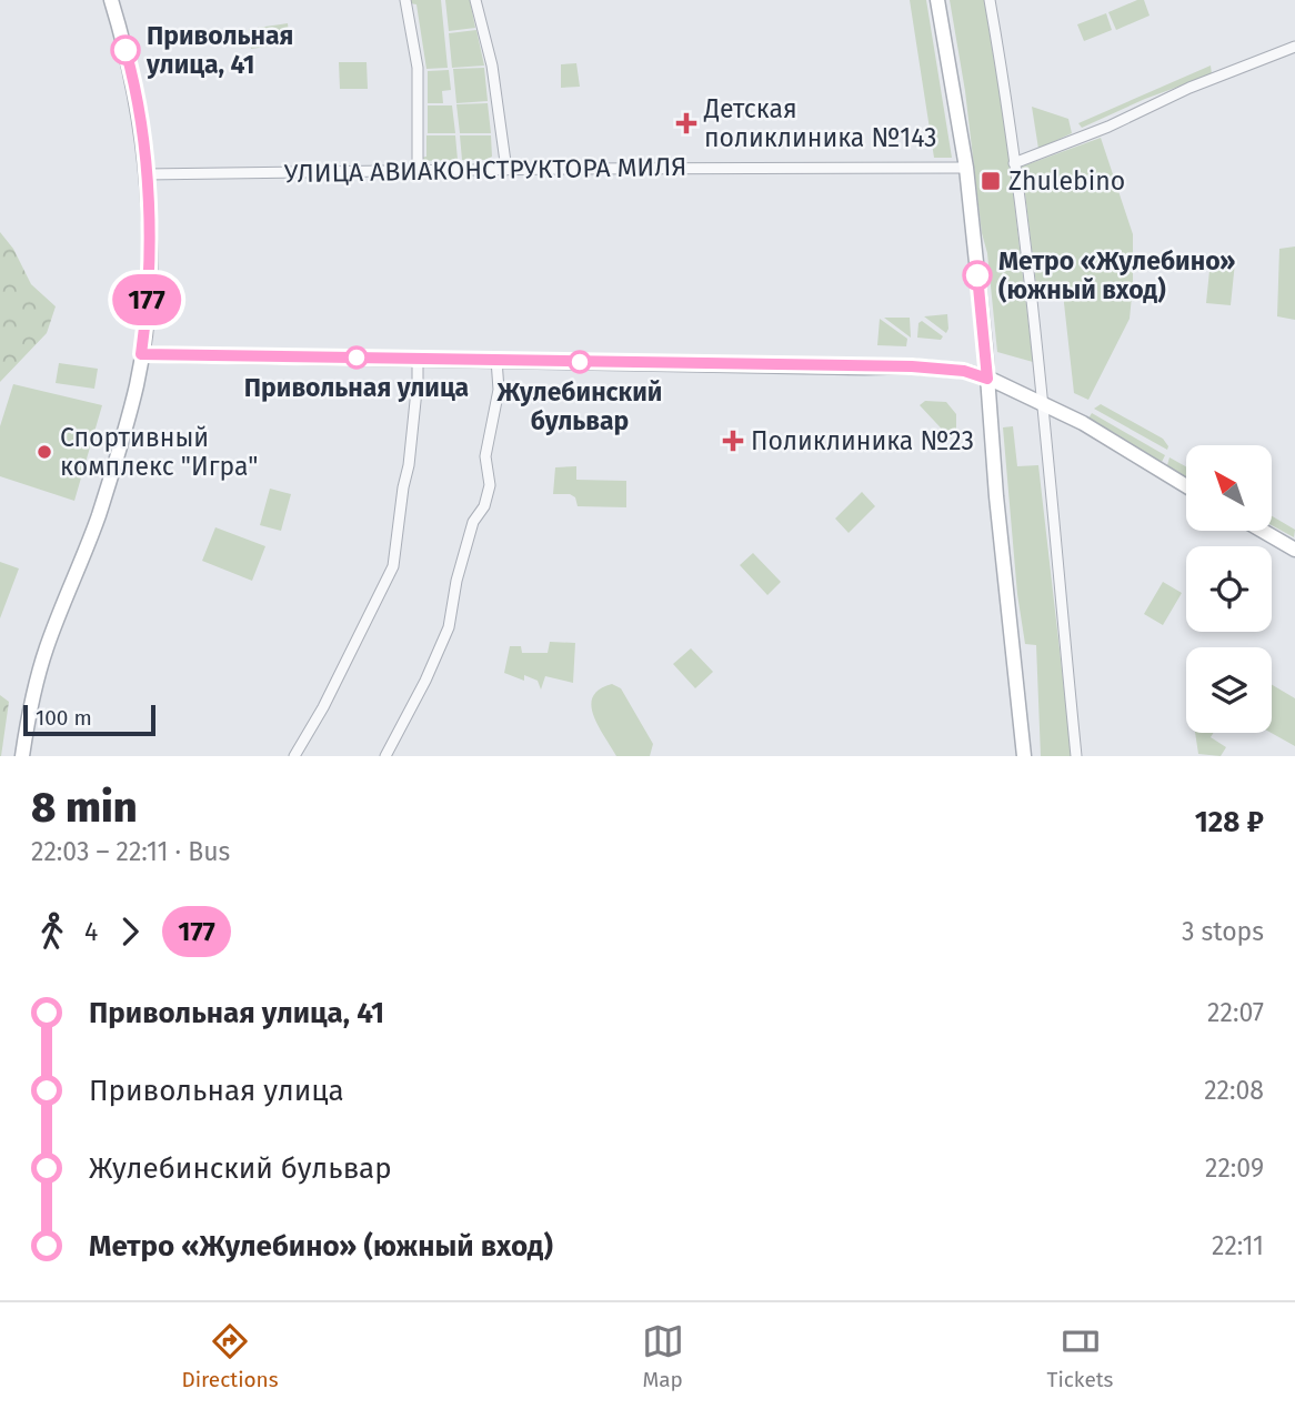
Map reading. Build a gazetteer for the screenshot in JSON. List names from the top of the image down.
{
  "streets": {
    "street": ["УЛИЦА АВИАКОНСТРУКТОРА МИЛЯ"]
  },
  "places": {
    "other": [
      "Привольная улица, 41",
      "Метро «Жулебино» (южный вход)",
      "Привольная улица",
      "Жулебинский бульвар",
      "Спортивный комплекс \"Игра\""
    ],
    "health": ["Детская поликлиника №143", "Поликлиника №23"],
    "transit": ["Zhulebino"]
  },
  "lines": ["bus line 177"],
  "scale_bar": "100 m",
  "north": "top left",
  "page": {
    "on_map": "177",
    "scale": "100 m",
    "heading": ["8 min", "22:03 – 22:11 · Bus", "128 ₽"],
    "legs": ["4", "177", "3 stops"],
    "list": [
      {
        "name": "Привольная улица, 41",
        "value": "22:07"
      },
      {
        "name": "Привольная улица",
        "value": "22:08"
      },
      {
        "name": "Жулебинский бульвар",
        "value": "22:09"
      },
      {
        "name": "Метро «Жулебино» (южный вход)",
        "value": "22:11"
      }
    ],
    "tabs": ["Directions", "Map", "Tickets"]
  }
}
